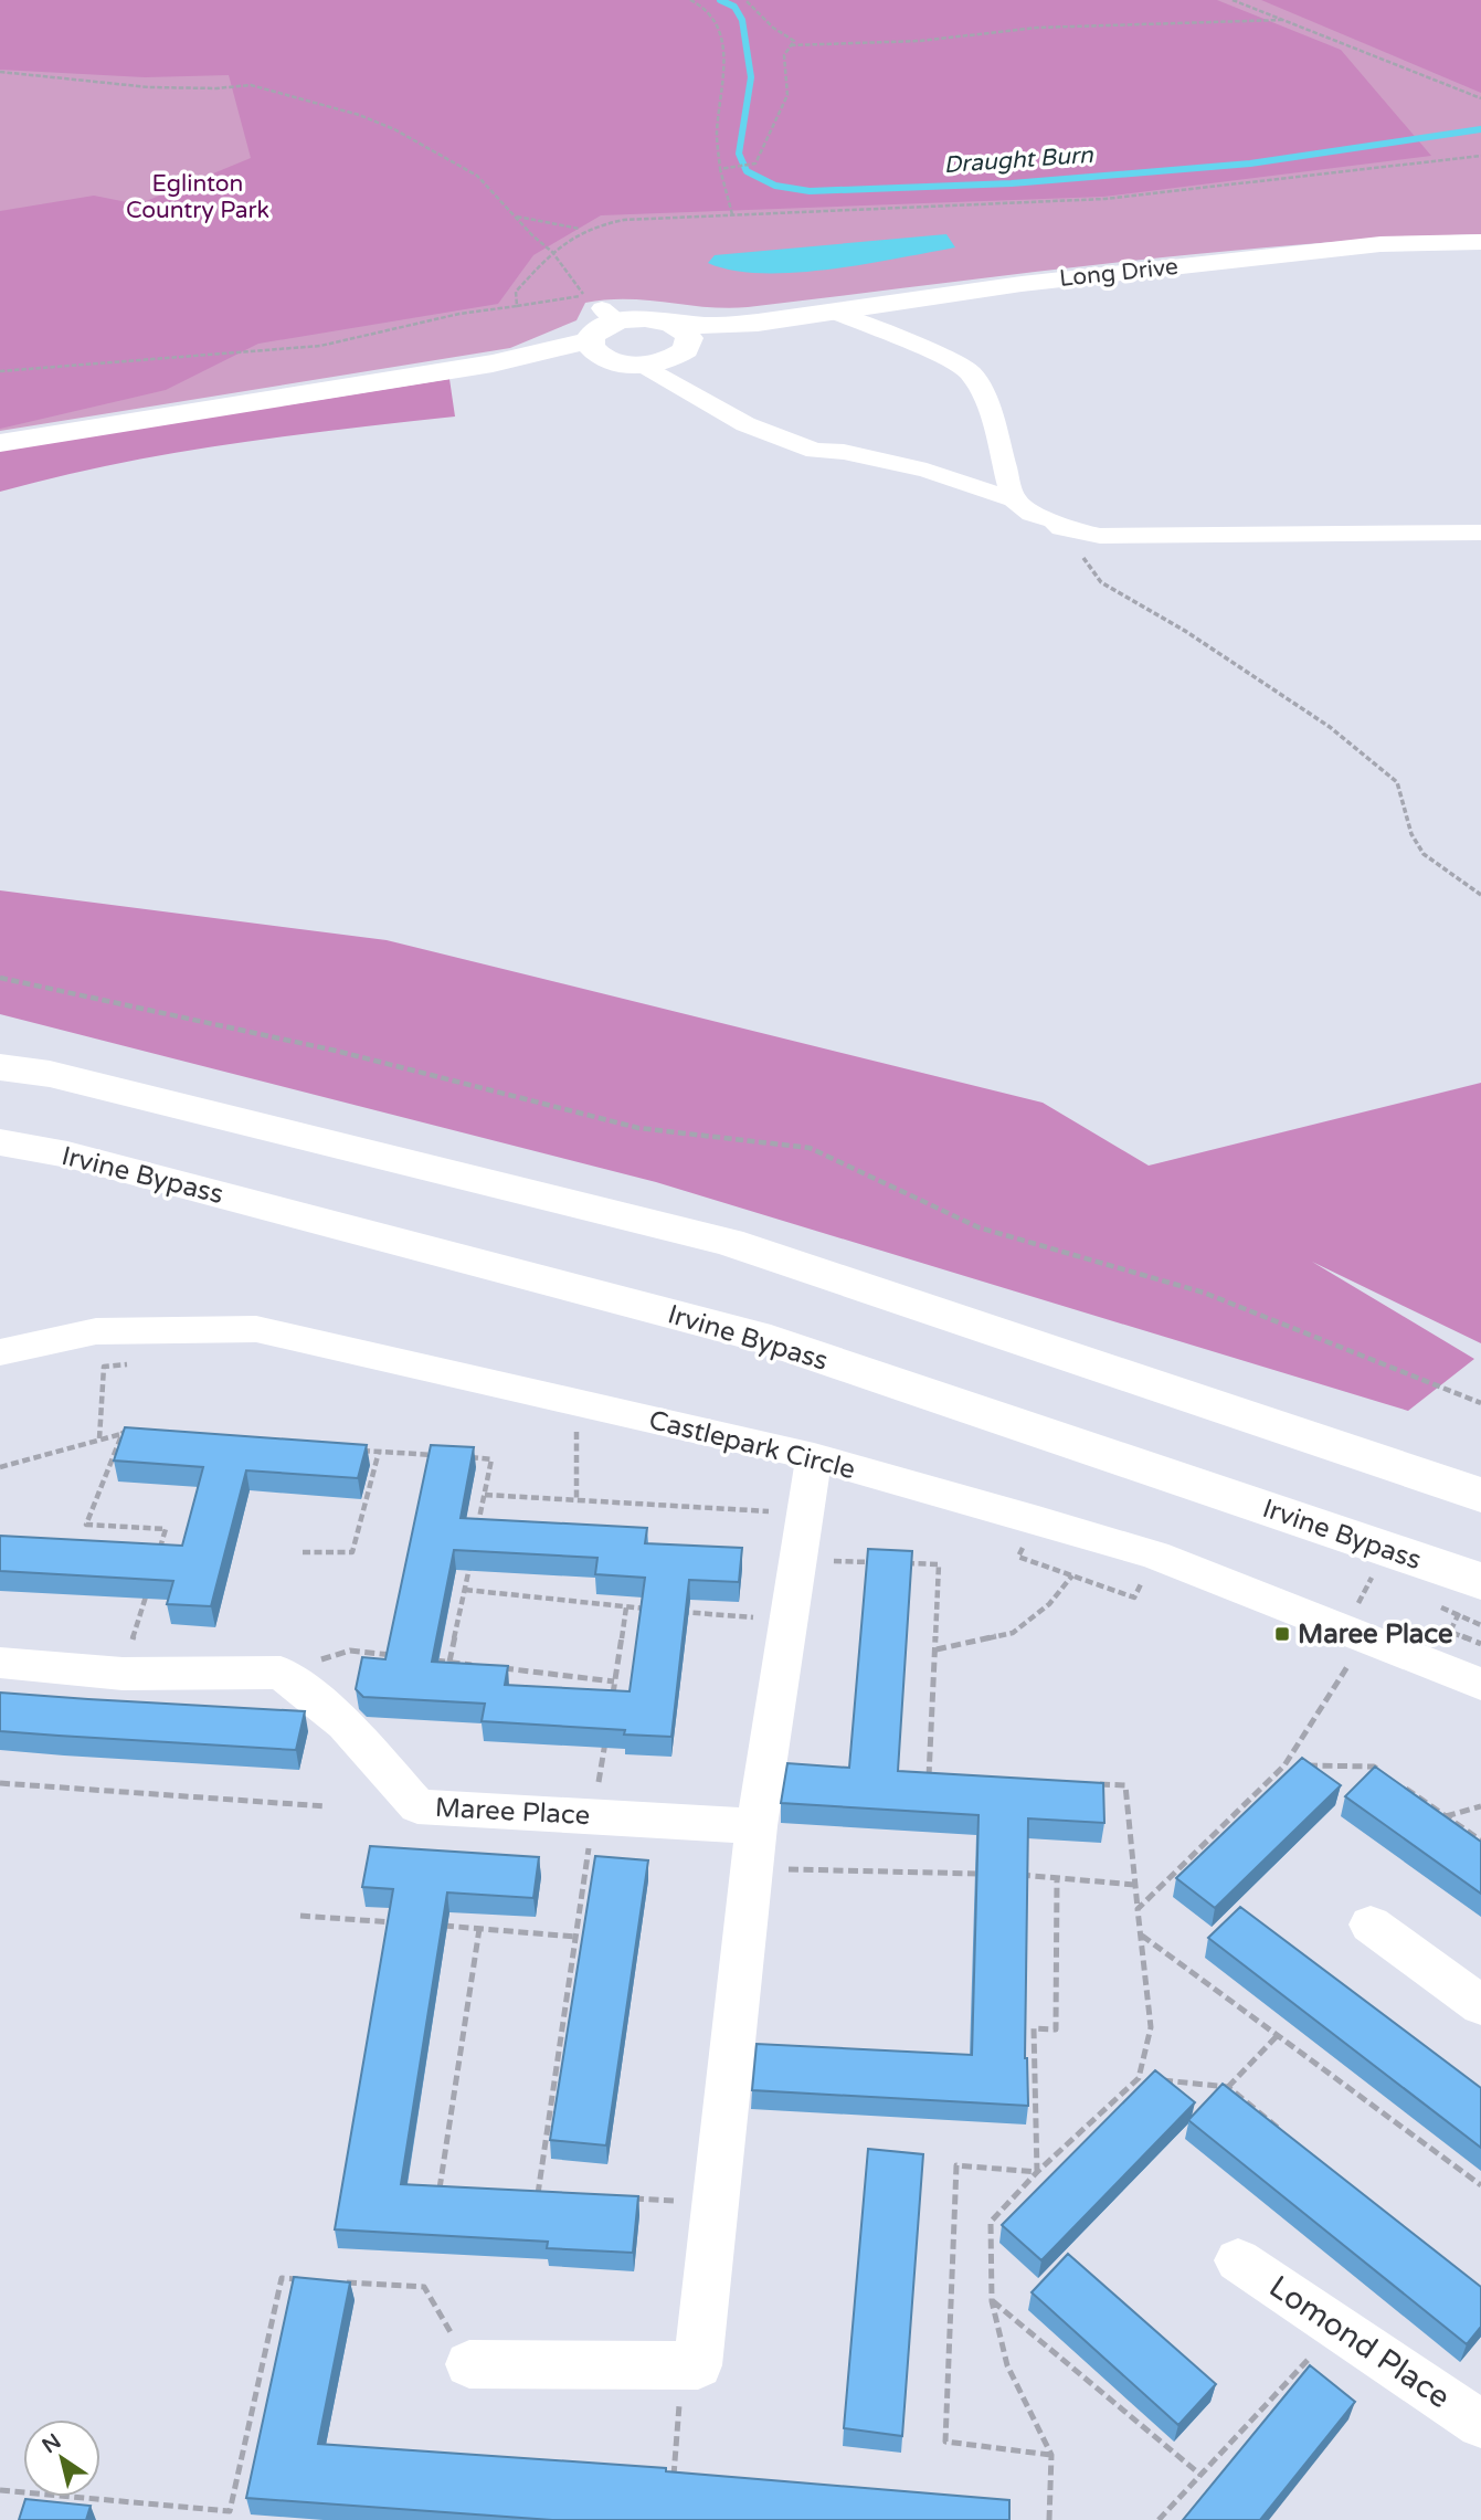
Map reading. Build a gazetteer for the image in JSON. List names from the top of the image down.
{
  "streets": {
    "main road": ["Long Drive", "Irvine Bypass"],
    "street": ["Castlepark Circle", "Maree Place", "Lomond Place"]
  },
  "water": ["Draught Burn"],
  "parks": ["Eglinton Country Park"],
  "places": {
    "transit": ["Maree Place"]
  },
  "north": "top left"
}
